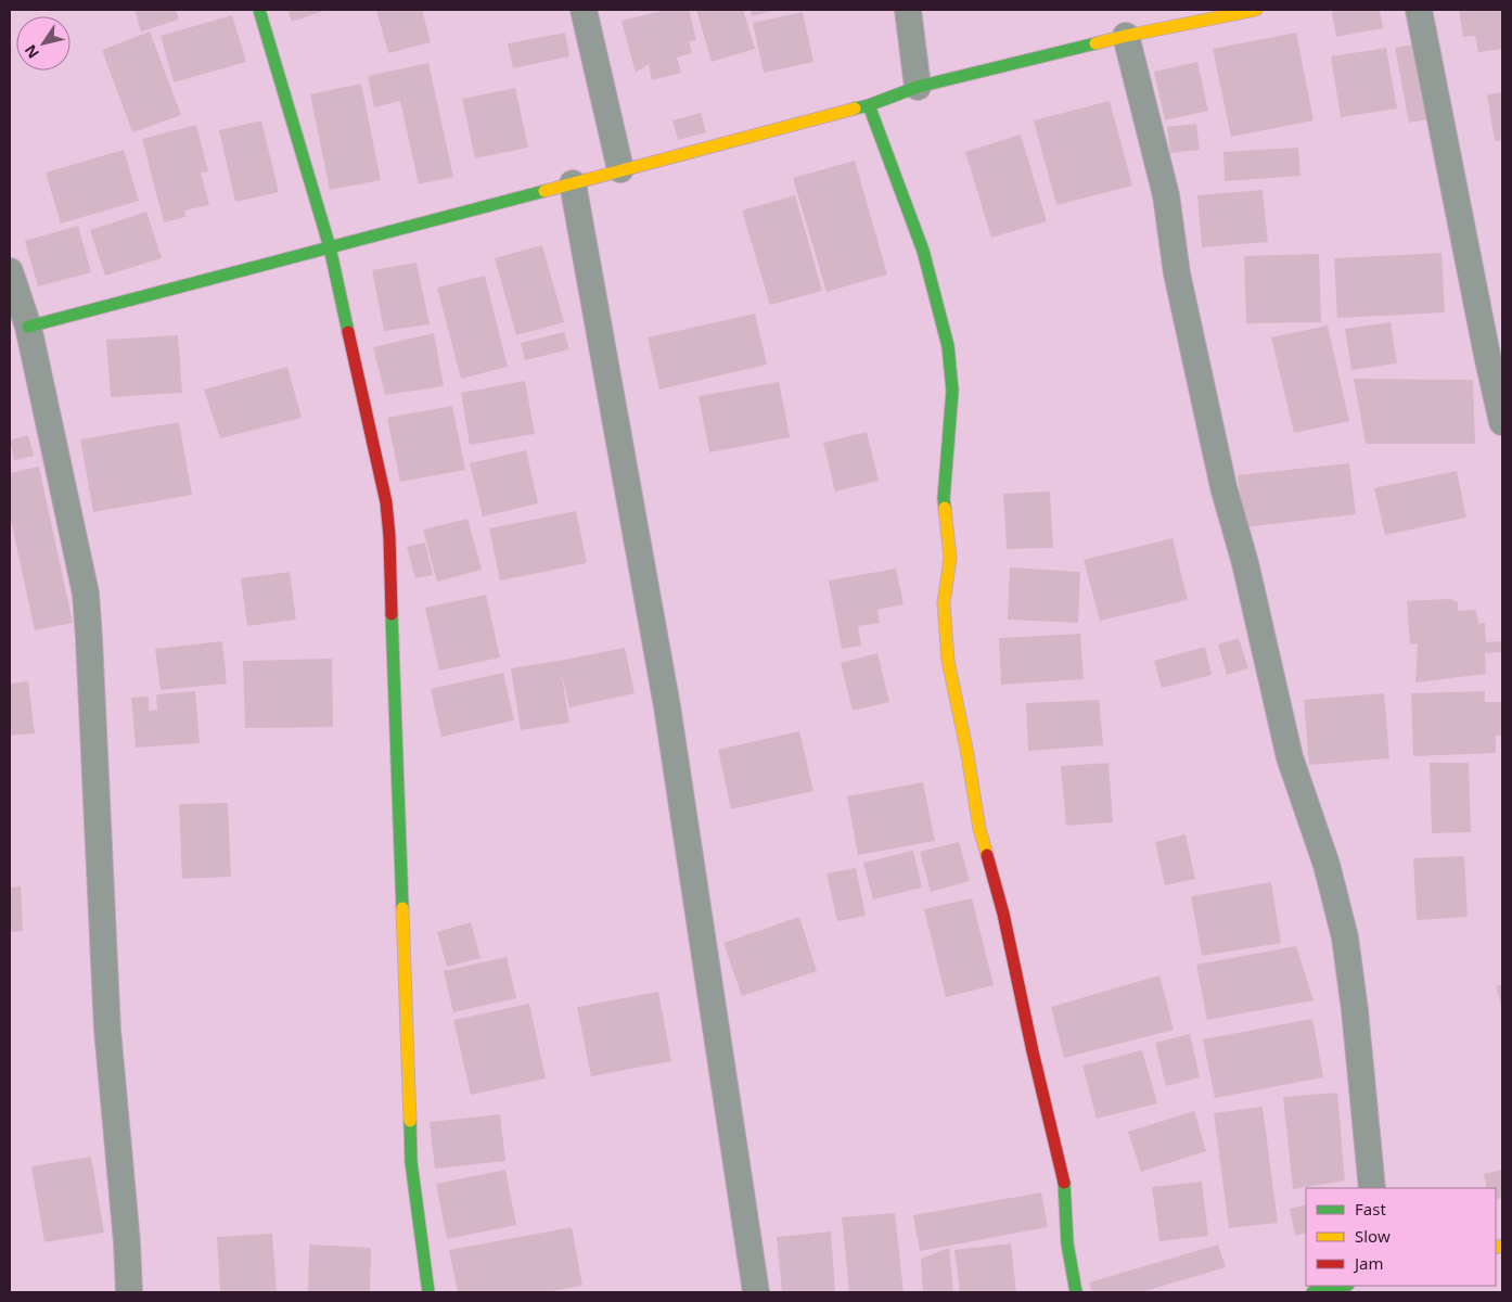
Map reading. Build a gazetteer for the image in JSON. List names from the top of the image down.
{
  "legend": ["Fast", "Slow", "Jam"],
  "north": "bottom left"
}
